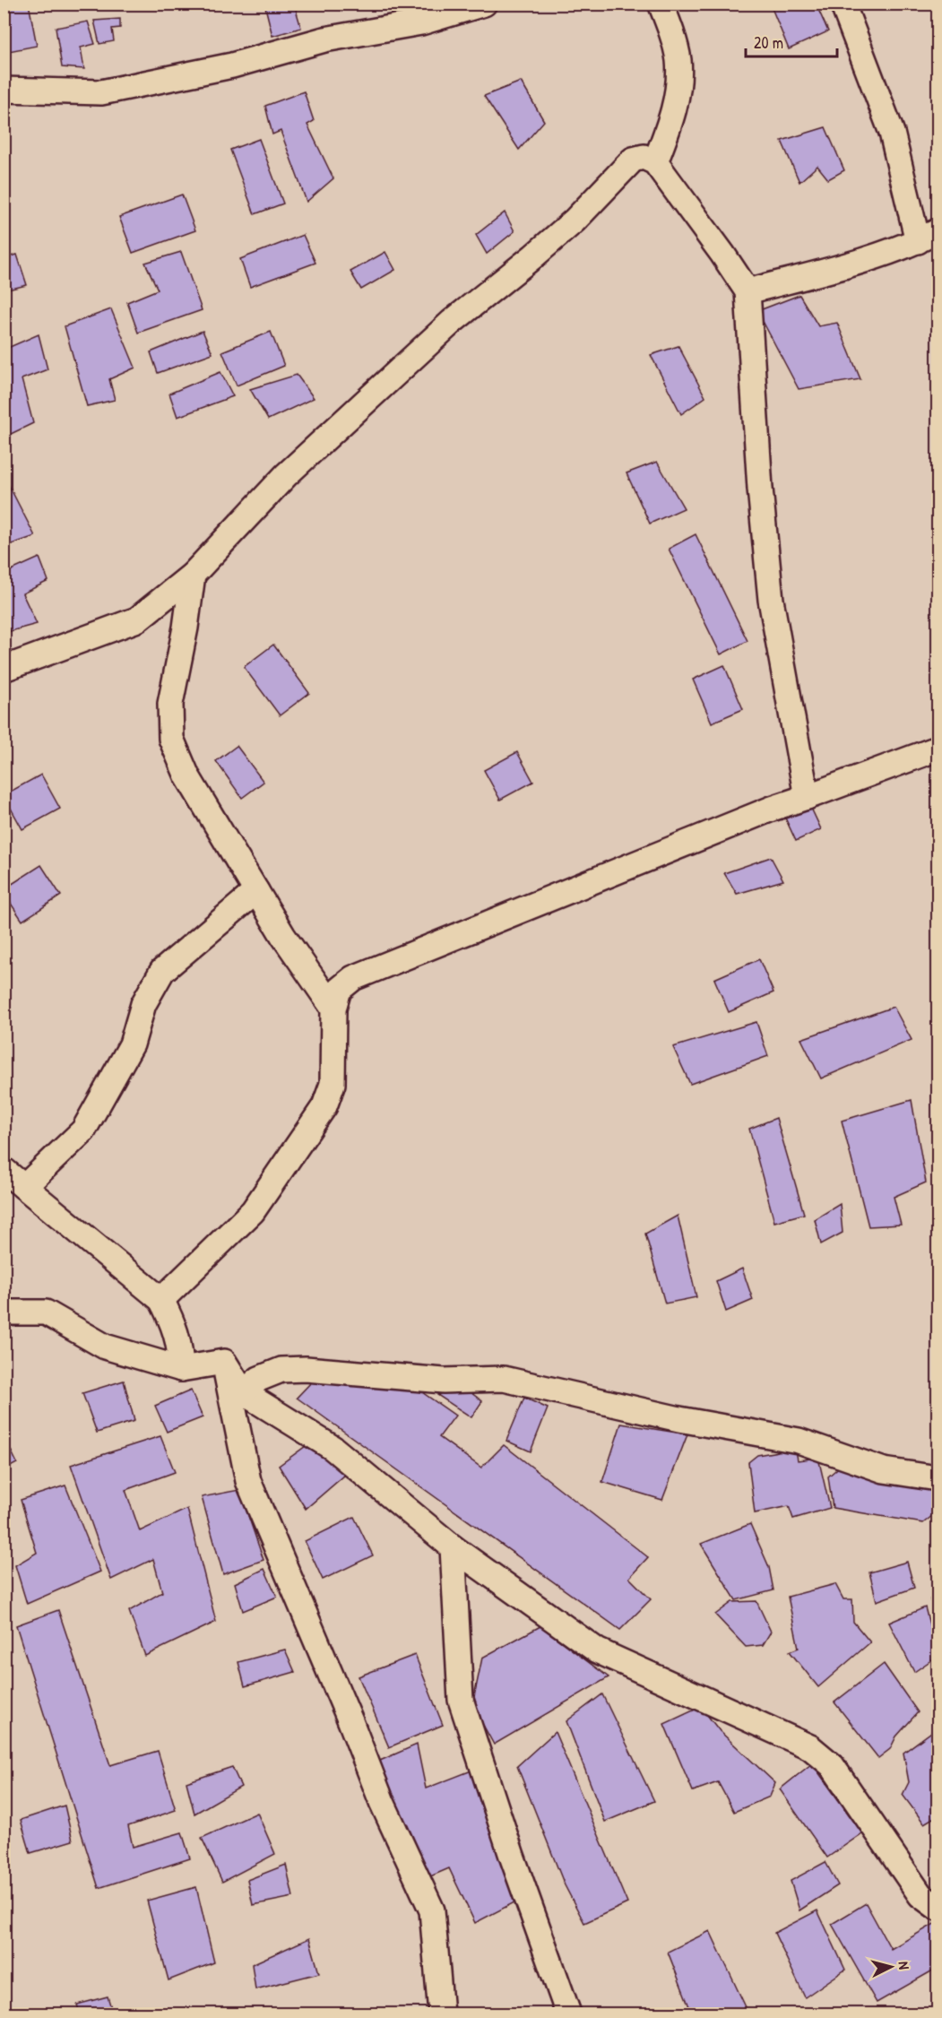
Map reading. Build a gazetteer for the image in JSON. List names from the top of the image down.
{
  "scale_bar": "20 m",
  "north": "right"
}
